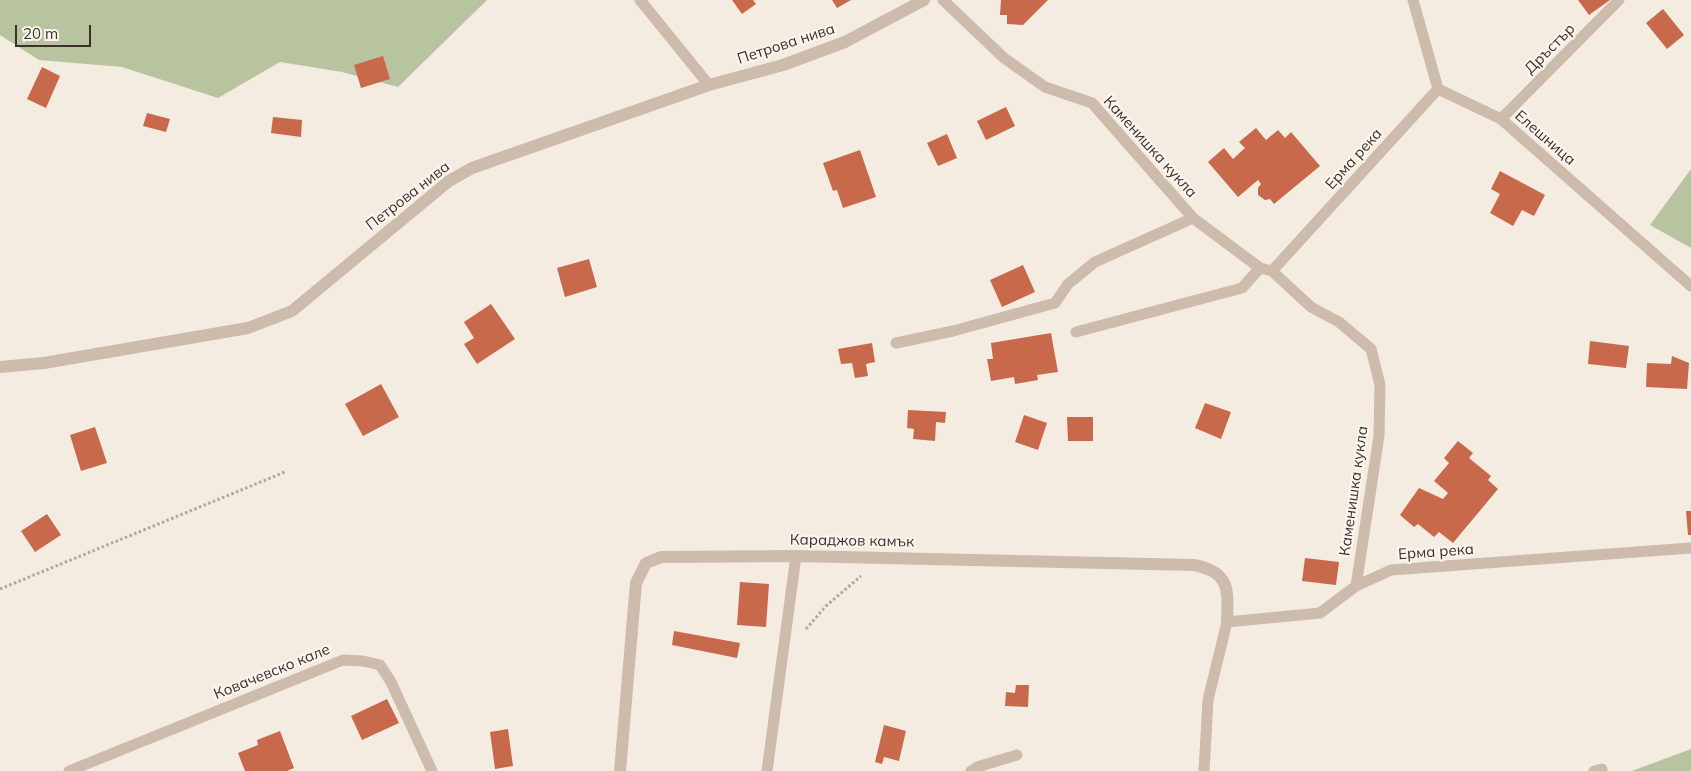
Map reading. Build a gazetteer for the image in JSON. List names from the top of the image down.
{
  "streets": {
    "street": ["Петрова нива", "Караджов камък"],
    "lane": [
      "Дръстър",
      "Елешница",
      "Каменишка кукла",
      "Ерма река",
      "Ковачевско кале"
    ]
  },
  "crossings": [
    ["Дръстър", "Елешница"],
    ["Елешница", "Ерма река"],
    ["Каменишка кукла", "Ерма река"],
    ["Ерма река", "Караджов камък"]
  ],
  "scale_bar": "20 m"
}
